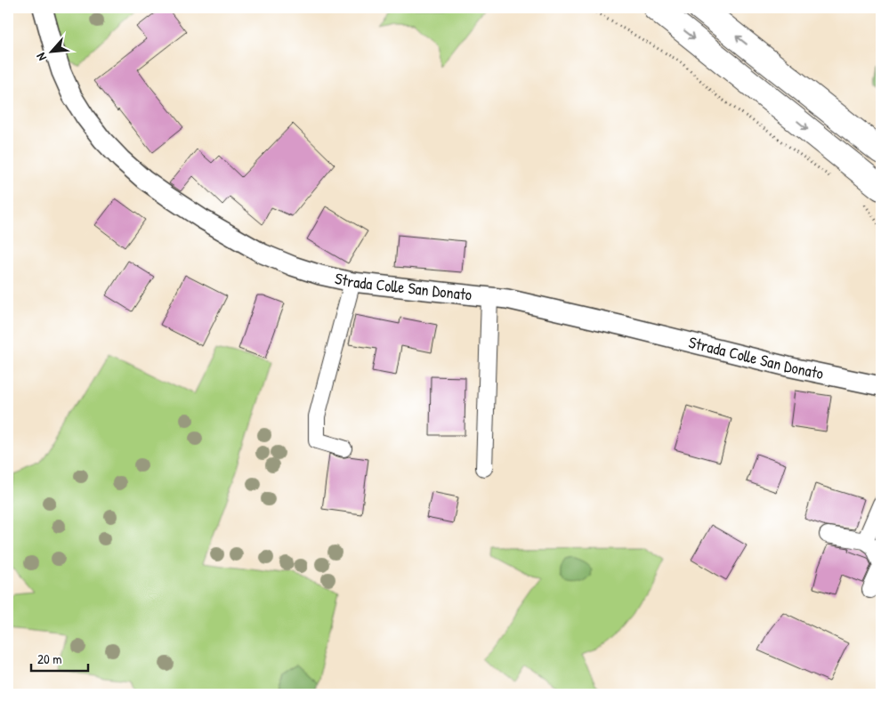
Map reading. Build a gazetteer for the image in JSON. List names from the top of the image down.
{
  "streets": {
    "street": ["Strada Colle San Donato"]
  },
  "scale_bar": "20 m",
  "north": "bottom left"
}
